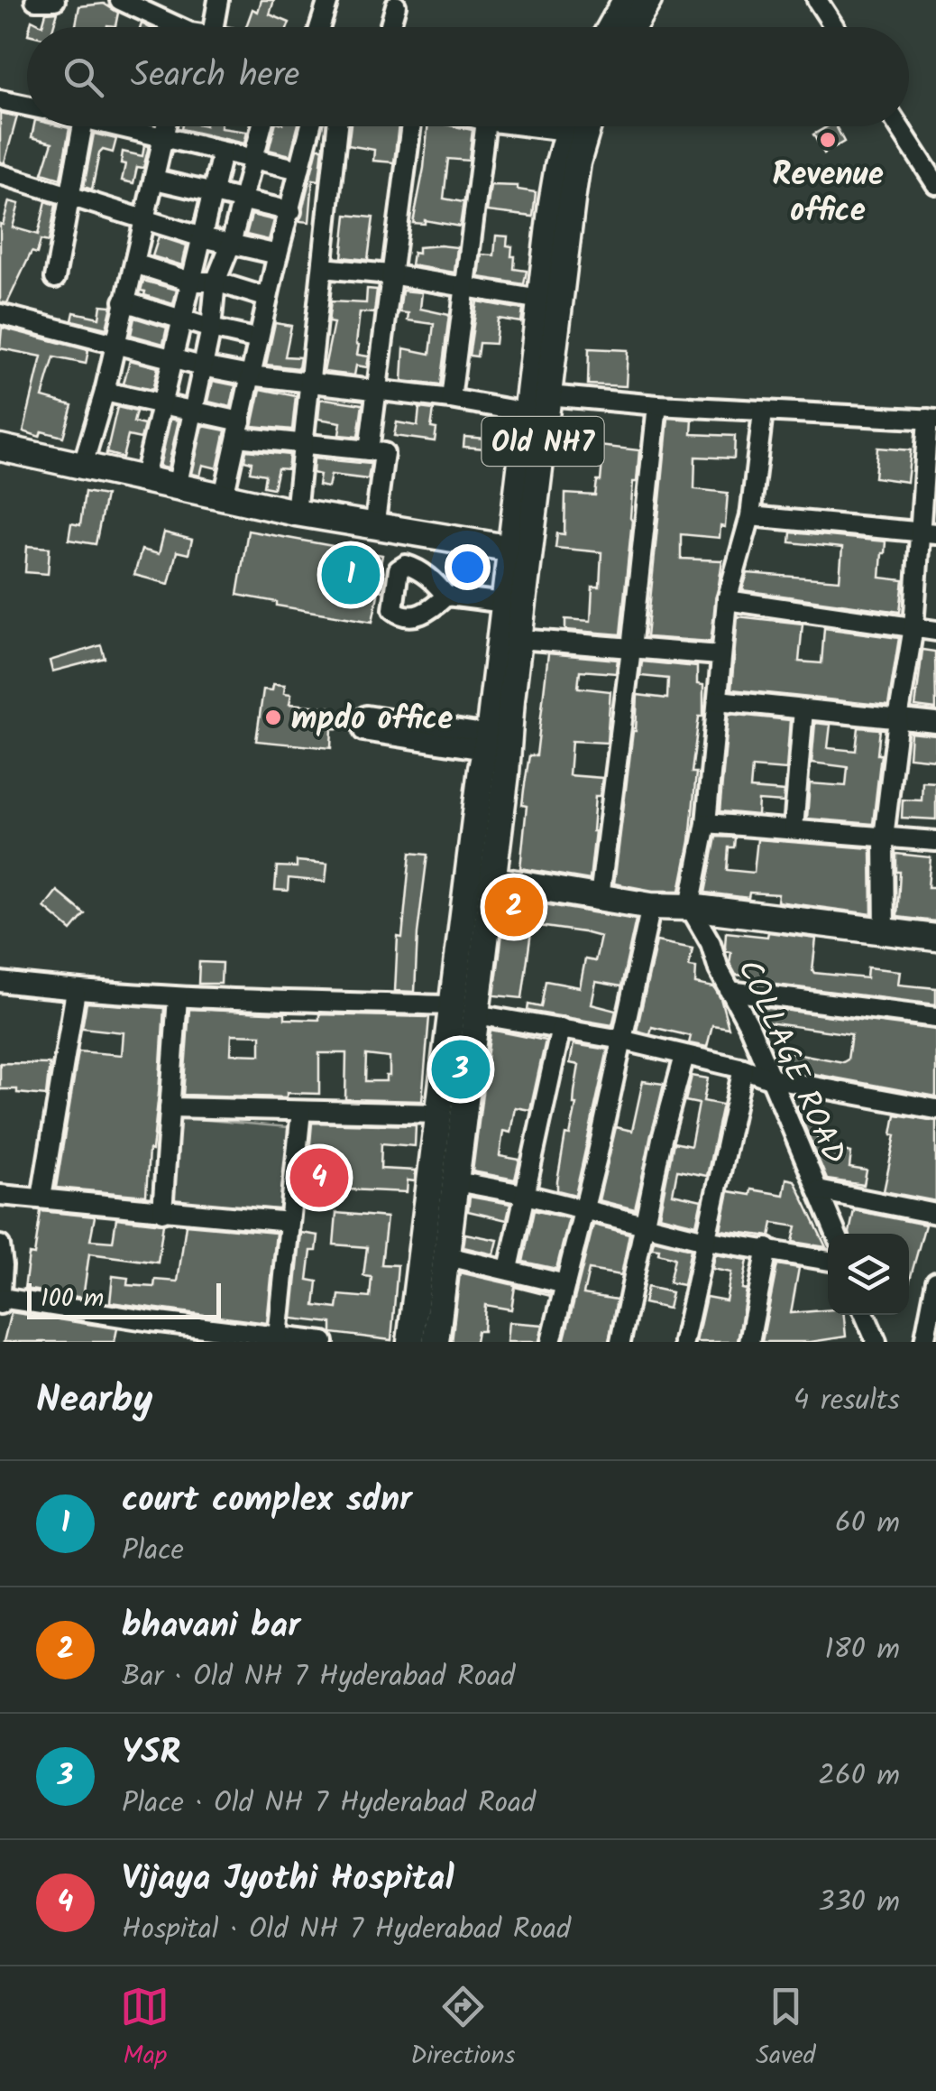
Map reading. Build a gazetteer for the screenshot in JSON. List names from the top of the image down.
{
  "streets": {
    "main road": ["Old NH7"],
    "street": ["COLLAGE ROAD"]
  },
  "places": ["Revenue office", "mpdo office"],
  "scale_bar": "100 m",
  "page": {
    "search": "Search here",
    "pins": [
      "1",
      "2",
      "3",
      "4"
    ],
    "scale": "100 m",
    "heading": ["Nearby", "4 results"],
    "list": [
      {
        "mark": "1",
        "name": "court complex sdnr",
        "note": "Place",
        "value": "60 m"
      },
      {
        "mark": "2",
        "name": "bhavani bar",
        "note": "Bar · Old NH 7 Hyderabad Road",
        "value": "180 m"
      },
      {
        "mark": "3",
        "name": "YSR",
        "note": "Place · Old NH 7 Hyderabad Road",
        "value": "260 m"
      },
      {
        "mark": "4",
        "name": "Vijaya Jyothi Hospital",
        "note": "Hospital · Old NH 7 Hyderabad Road",
        "value": "330 m"
      }
    ],
    "nav": ["Map", "Directions", "Saved"]
  }
}
